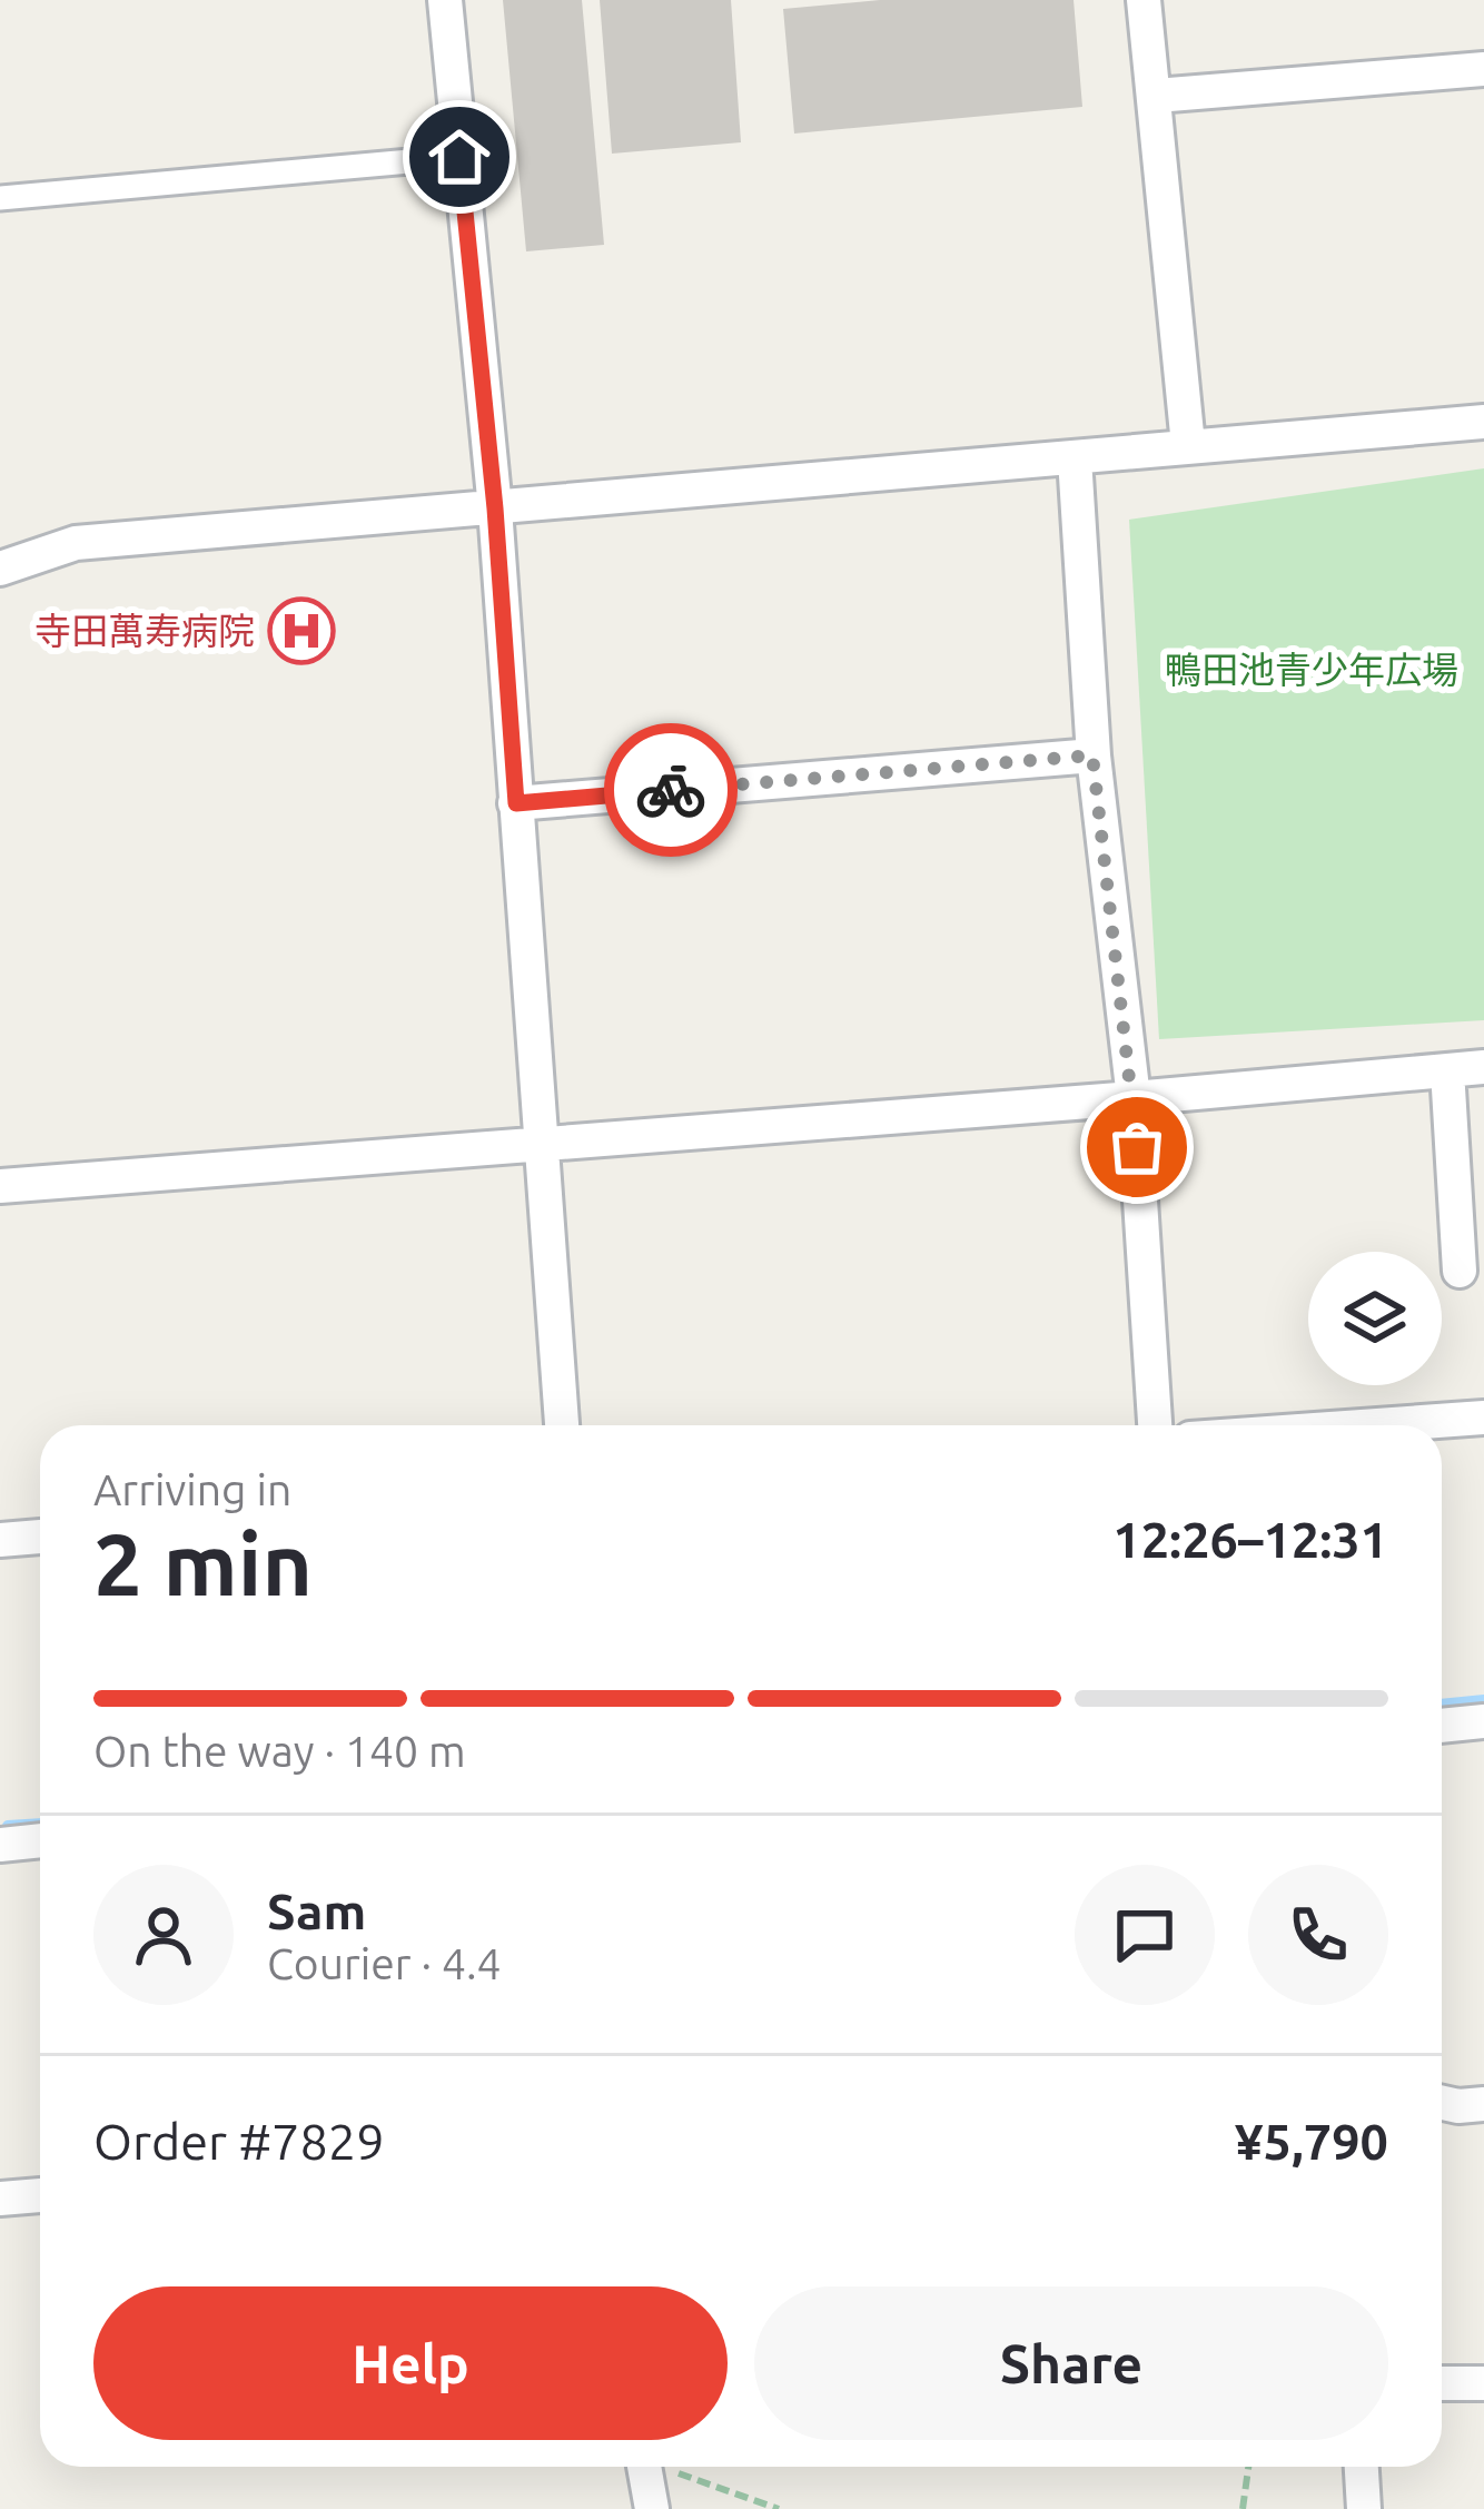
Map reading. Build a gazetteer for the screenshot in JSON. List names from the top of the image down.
{
  "parks": ["鴨田池青少年広場"],
  "places": {
    "hospital": ["寺田萬寿病院"]
  },
  "page": {
    "heading": ["2 min", "Arriving in", "12:26–12:31"],
    "panel": [
      "Sam",
      "Courier · 4.4",
      "Order #7829",
      "¥5,790"
    ],
    "bar": "On the way · 140 m",
    "buttons": ["Help", "Share"]
  }
}
